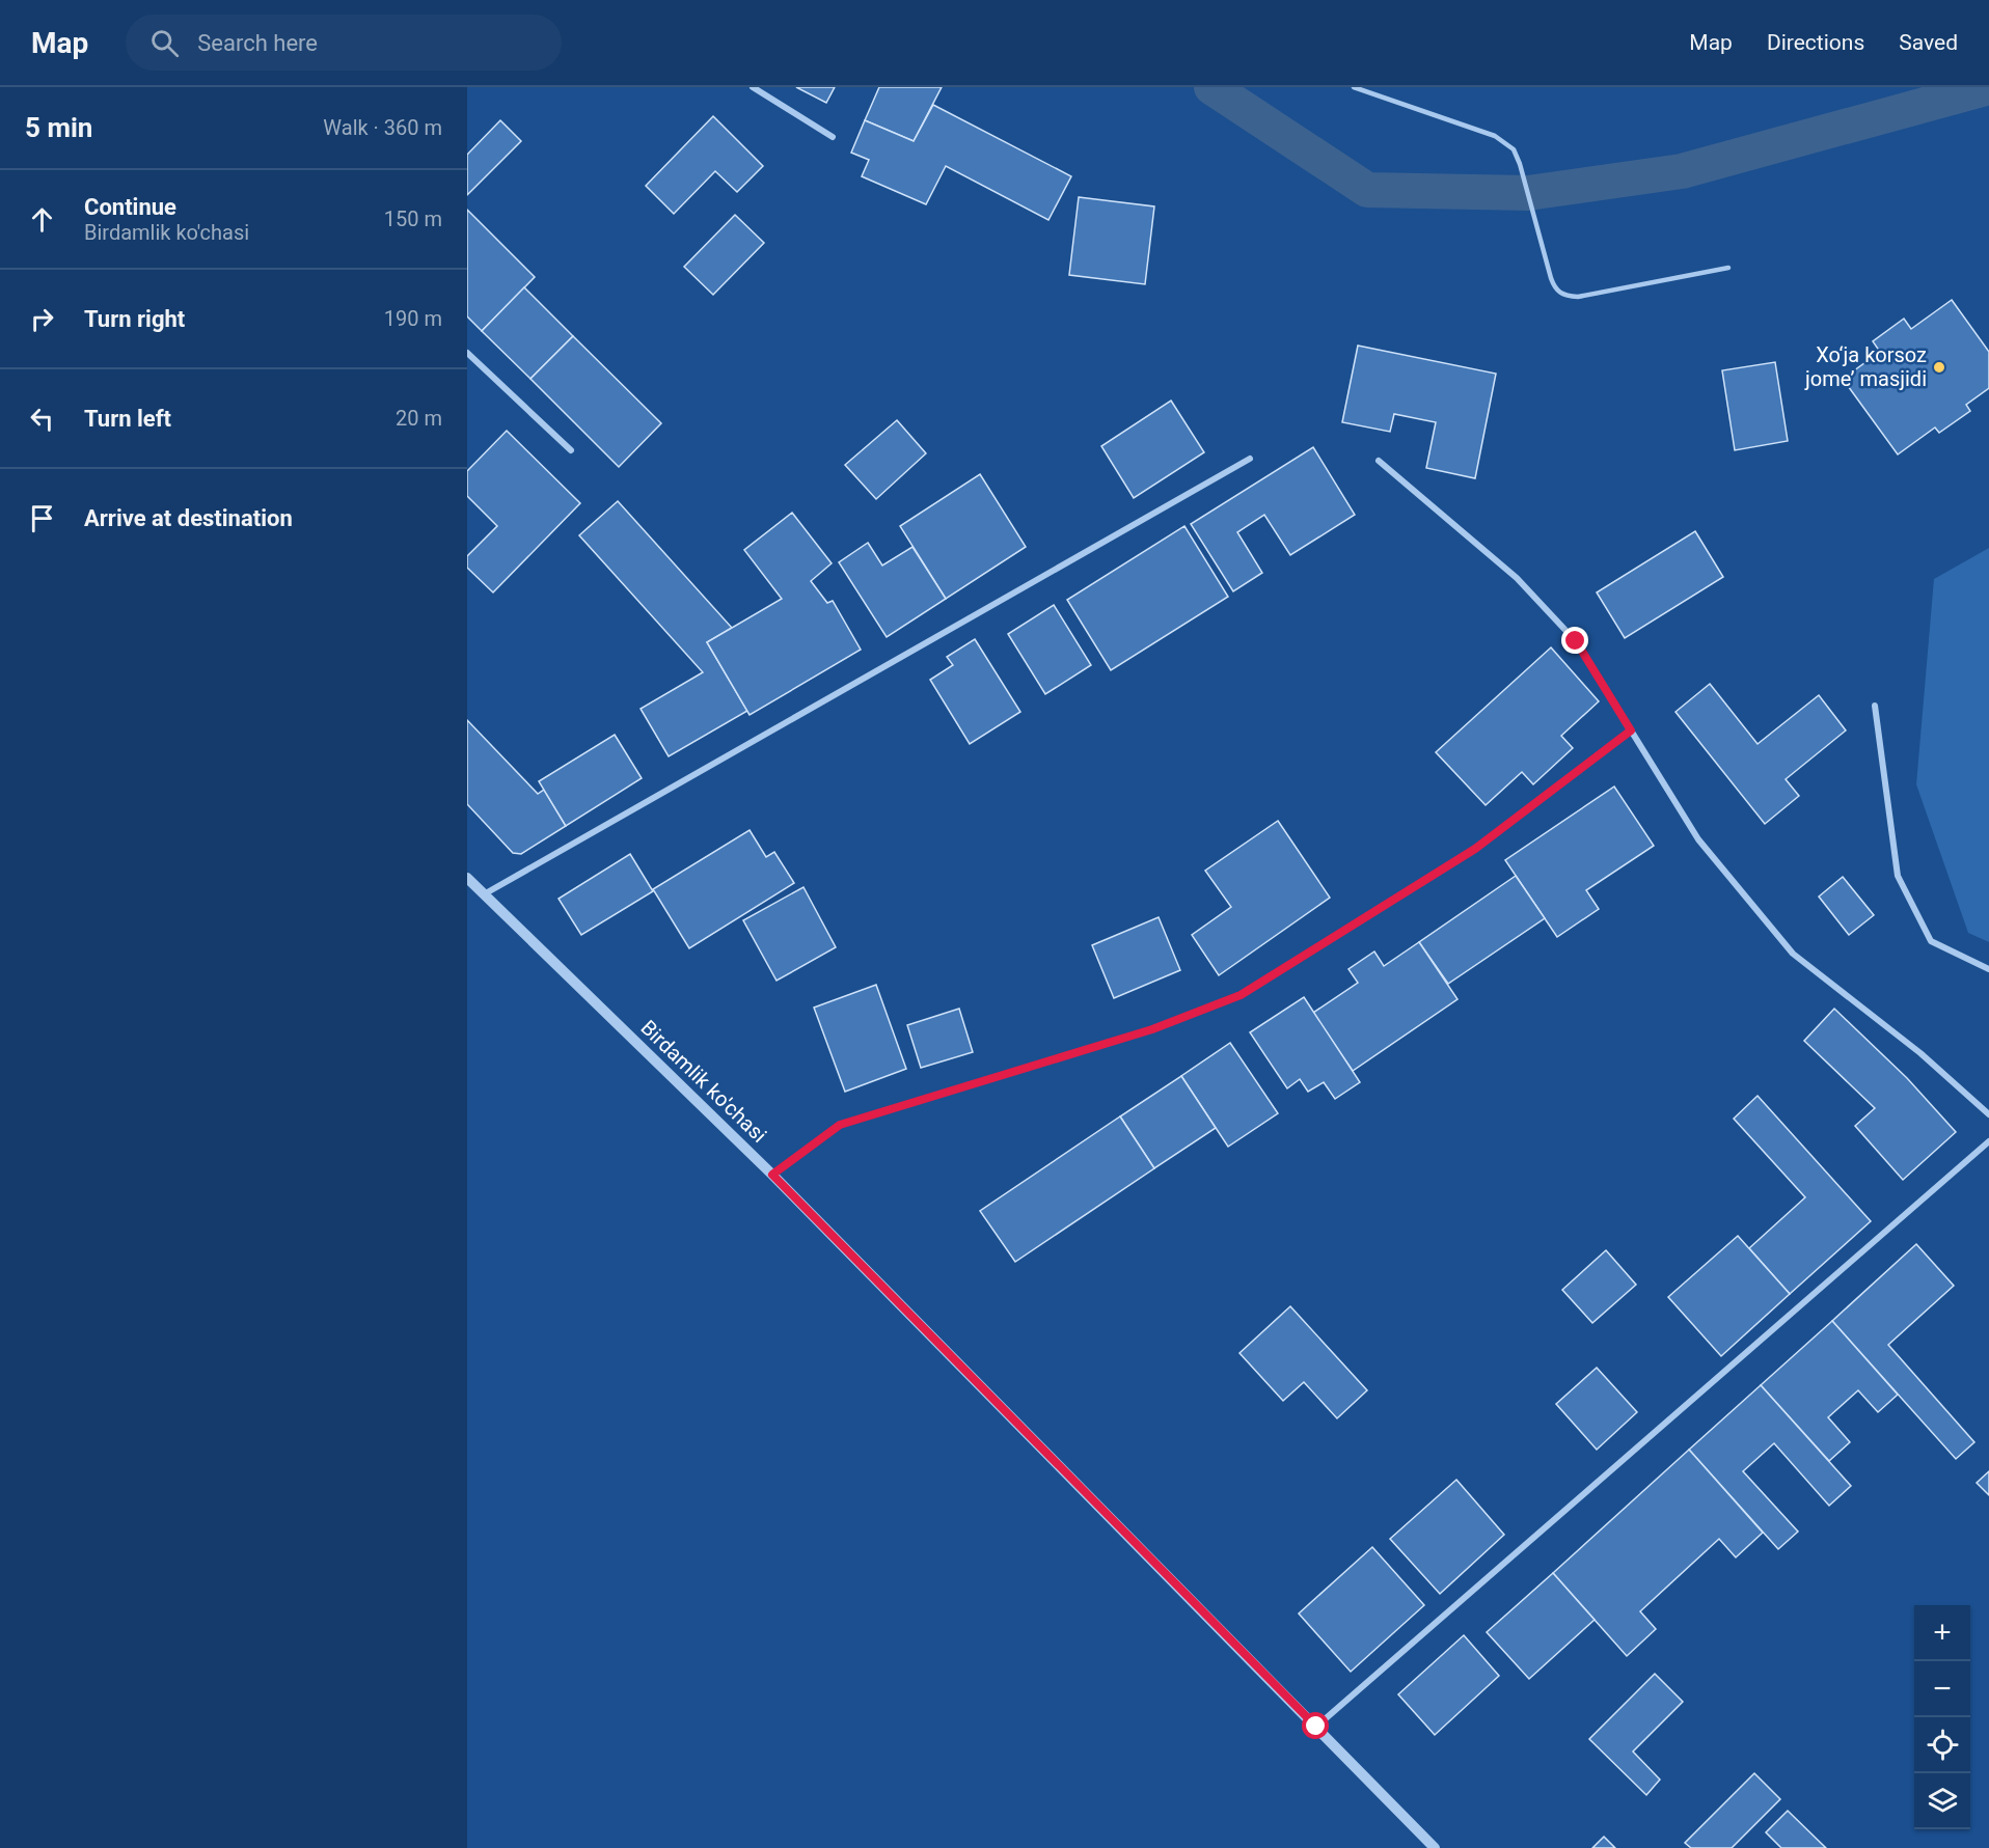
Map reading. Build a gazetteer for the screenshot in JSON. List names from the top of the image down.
{
  "streets": {
    "street": ["Birdamlik ko'chasi"]
  },
  "places": ["Xo‘ja korsoz jome’ masjidi"],
  "page": {
    "header": "Map",
    "search": "Search here",
    "nav": ["Map", "Directions", "Saved"],
    "heading": ["5 min", "Walk · 360 m"],
    "list": [
      ["Continue", "Birdamlik ko'chasi", "150 m"],
      ["Turn right", "190 m"],
      ["Turn left", "20 m"],
      "Arrive at destination"
    ],
    "map_buttons": ["+", "−"]
  }
}
